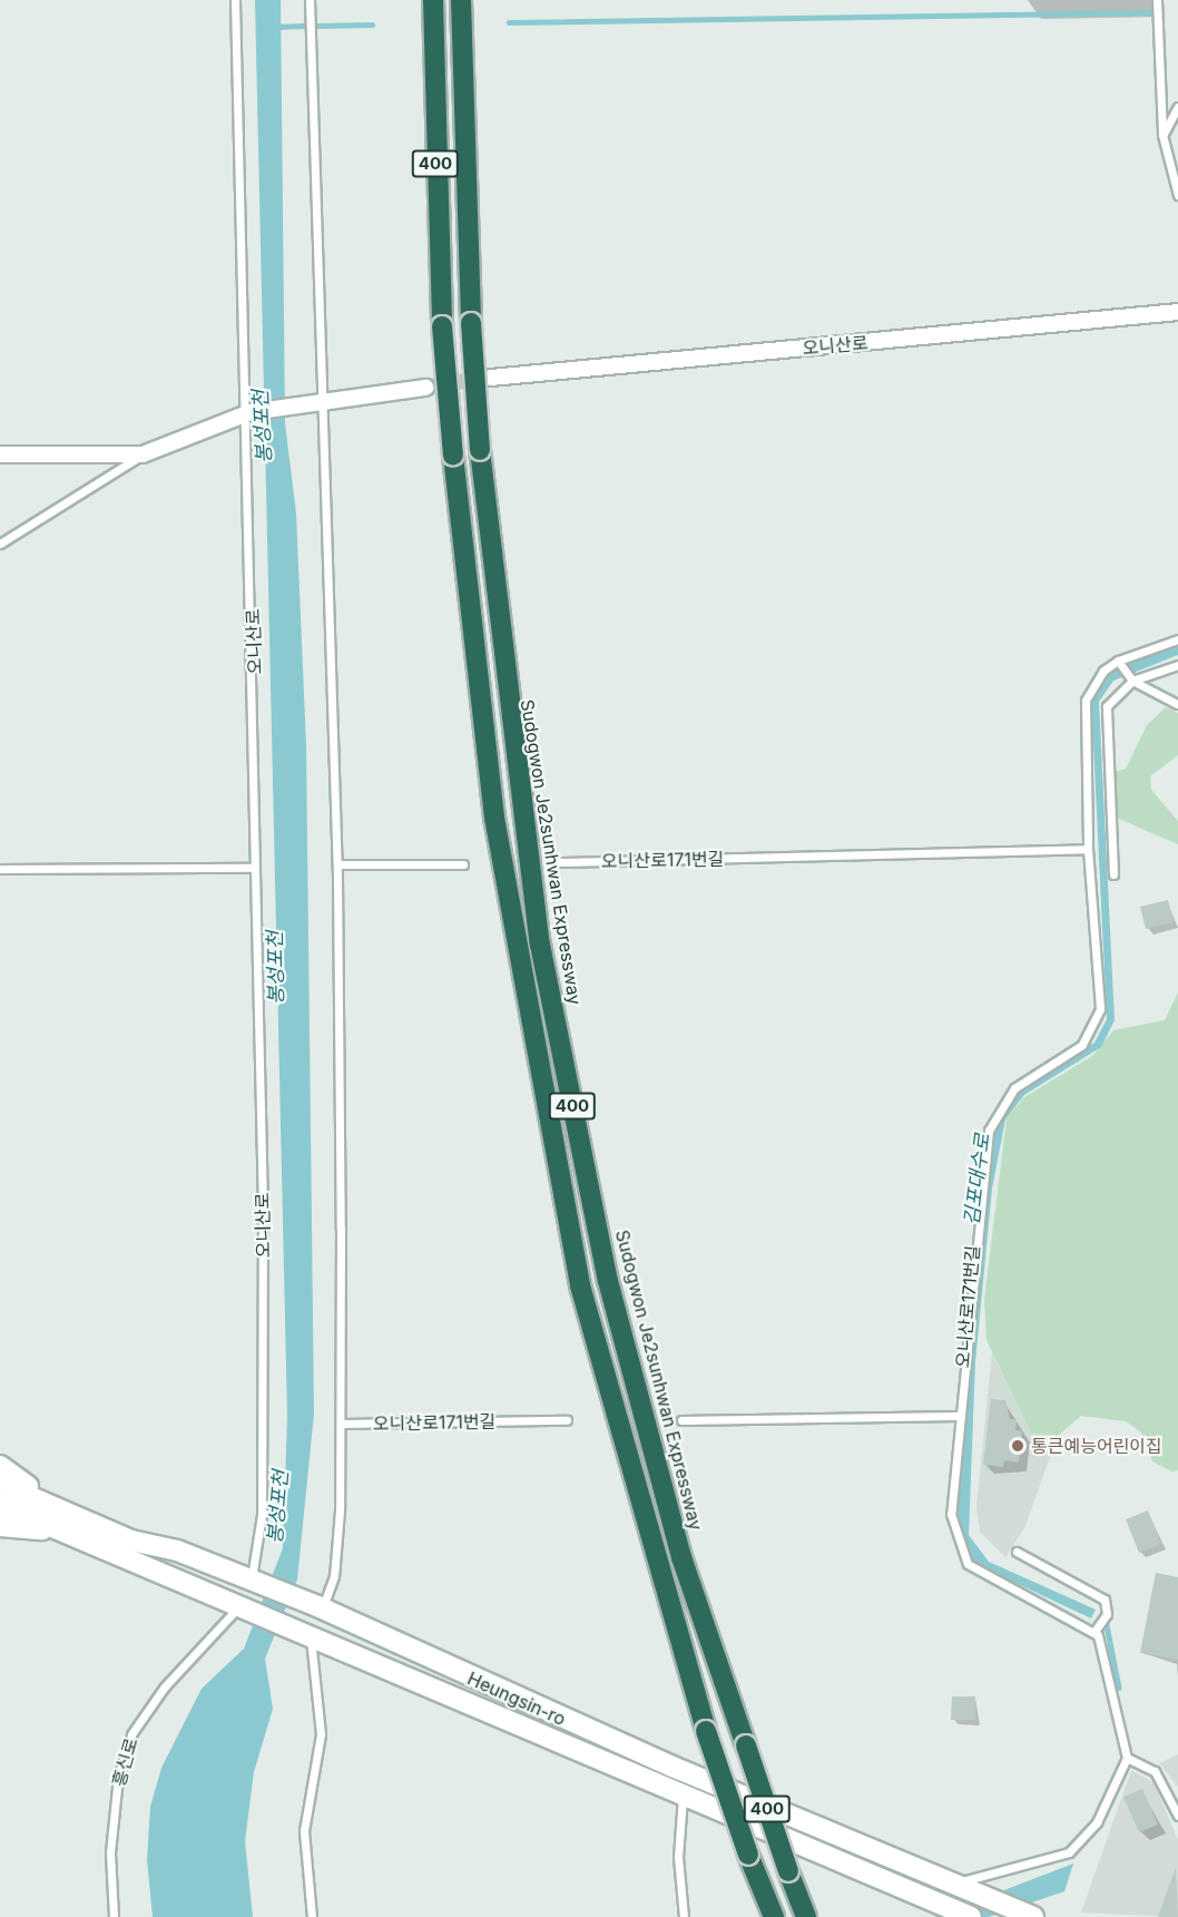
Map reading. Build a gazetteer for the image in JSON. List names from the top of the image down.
{
  "streets": {
    "highway": ["400", "Sudogwon Je2sunhwan Expressway"],
    "main road": ["Heungsin-ro"],
    "street": ["오니산로"],
    "lane": ["오니산로171번길", "흥신로"]
  },
  "crossings": [
    ["오니산로", "Heungsin-ro"],
    ["Heungsin-ro", "흥신로"]
  ],
  "water": ["봉성포천", "김포대수로"],
  "places": ["통큰예능어린이집"]
}
